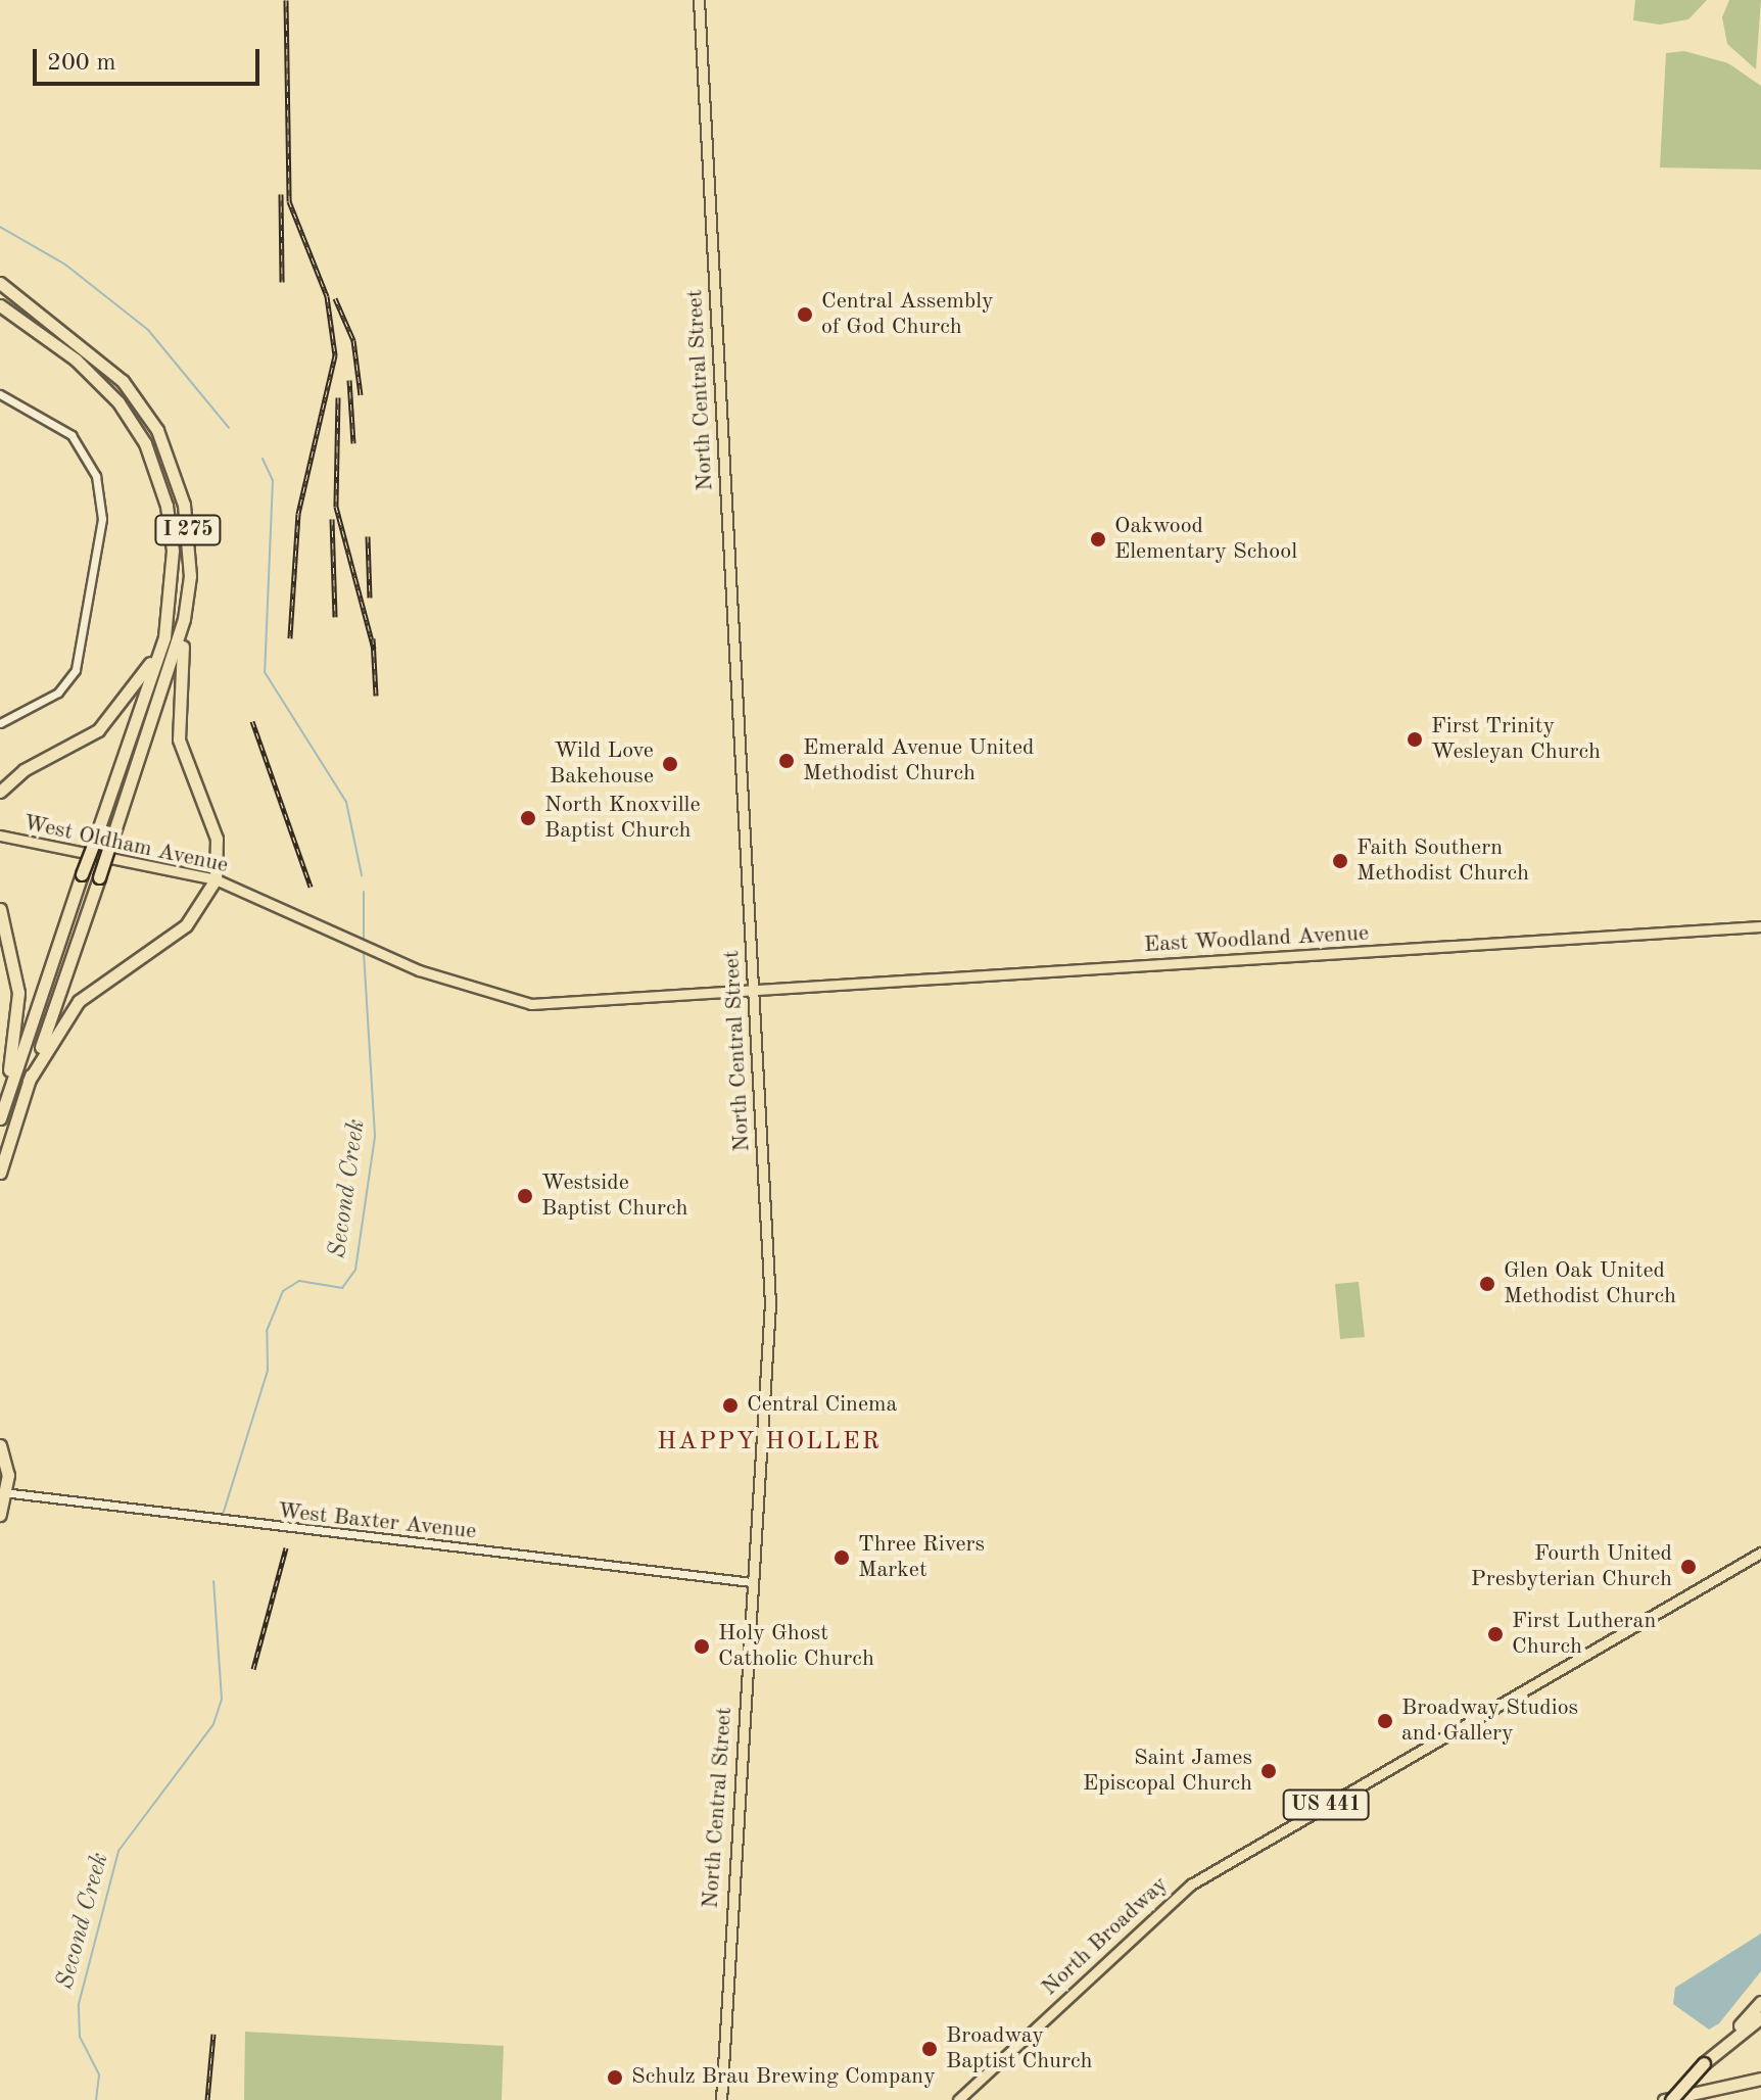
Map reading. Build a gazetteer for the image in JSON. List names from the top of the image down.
{
  "streets": {
    "highway": ["I 275"],
    "main road": [
      "North Central Street",
      "West Oldham Avenue",
      "East Woodland Avenue",
      "US 441",
      "North Broadway"
    ],
    "street": ["West Baxter Avenue"]
  },
  "crossings": [
    ["North Central Street", "East Woodland Avenue"],
    ["North Central Street", "West Baxter Avenue"],
    ["West Oldham Avenue", "East Woodland Avenue"]
  ],
  "districts": ["HAPPY HOLLER"],
  "water": ["Second Creek"],
  "places": [
    "Central Assembly of God Church",
    "Oakwood Elementary School",
    "First Trinity Wesleyan Church",
    "Emerald Avenue United Methodist Church",
    "Wild Love Bakehouse",
    "North Knoxville Baptist Church",
    "Faith Southern Methodist Church",
    "Westside Baptist Church",
    "Glen Oak United Methodist Church",
    "Central Cinema",
    "Three Rivers Market",
    "Fourth United Presbyterian Church",
    "First Lutheran Church",
    "Holy Ghost Catholic Church",
    "Broadway Studios and Gallery",
    "Saint James Episcopal Church",
    "Broadway Baptist Church",
    "Schulz Brau Brewing Company"
  ],
  "scale_bar": "200 m"
}
